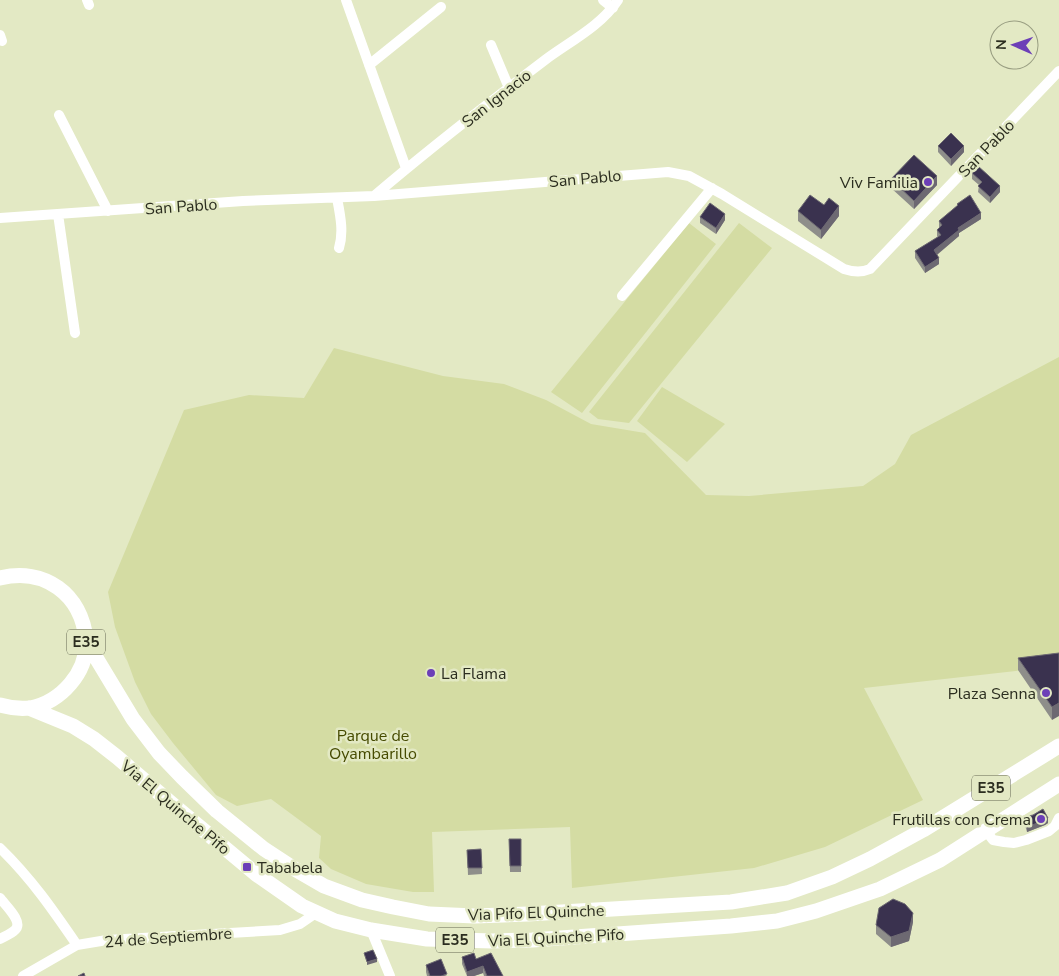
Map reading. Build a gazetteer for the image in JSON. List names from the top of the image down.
{
  "streets": {
    "highway": ["E35", "Via El Quinche Pifo", "Via Pifo El Quinche"],
    "street": ["San Ignacio", "San Pablo", "24 de Septiembre"]
  },
  "crossings": [
    ["San Ignacio", "San Pablo"],
    ["E35", "Via El Quinche Pifo"],
    ["E35", "Via Pifo El Quinche"],
    ["Via El Quinche Pifo", "24 de Septiembre"]
  ],
  "parks": ["Parque de Oyambarillo"],
  "places": {
    "other": [
      "Viv Familia",
      "La Flama",
      "Plaza Senna",
      "Frutillas con Crema"
    ],
    "transit": ["Tababela"]
  },
  "north": "left"
}
